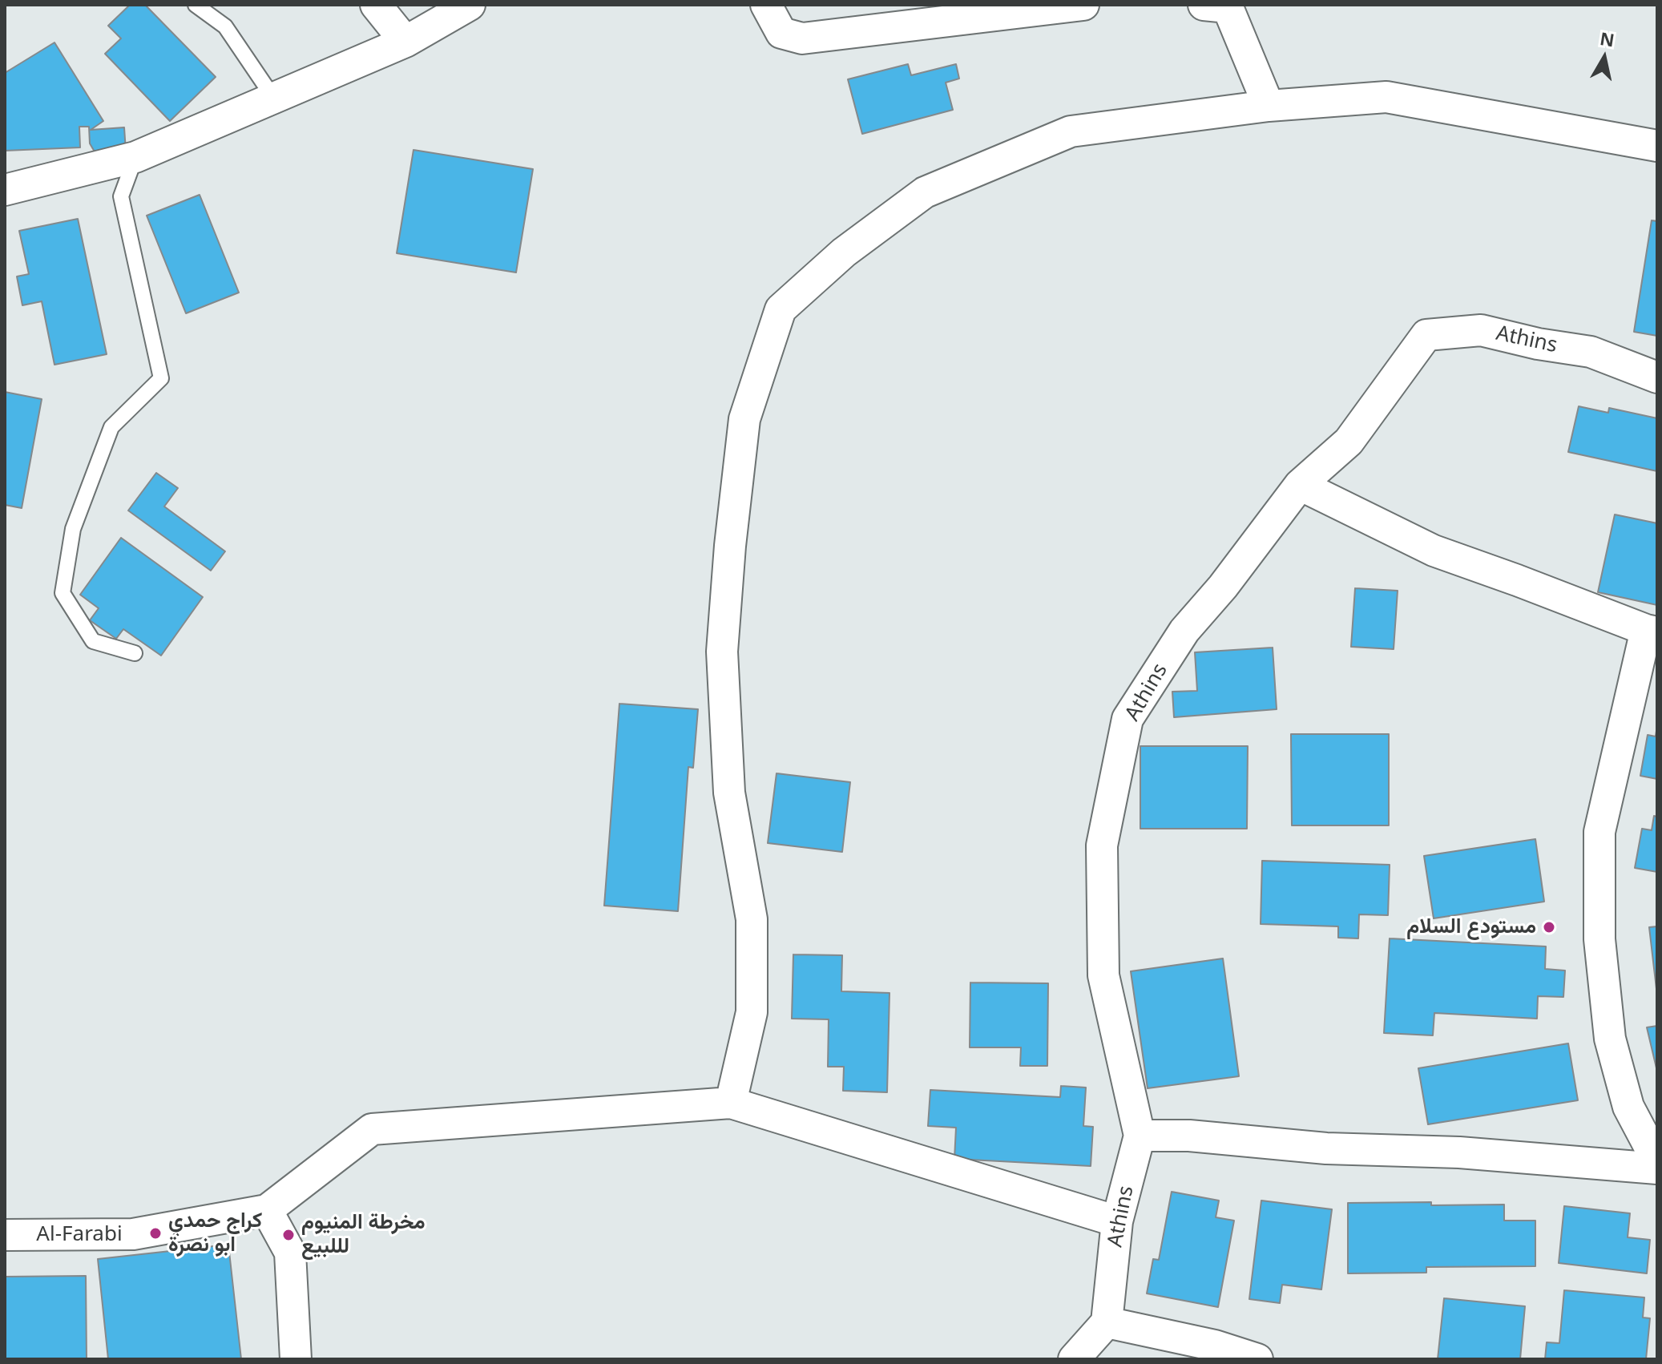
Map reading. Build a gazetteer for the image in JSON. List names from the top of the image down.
{
  "streets": {
    "street": ["Athins", "Al-Farabi"]
  },
  "places": ["مستودع السلام", "كراج حمدي ابو نصرة", "مخرطة المنيوم لللبيع"],
  "north": "top"
}
